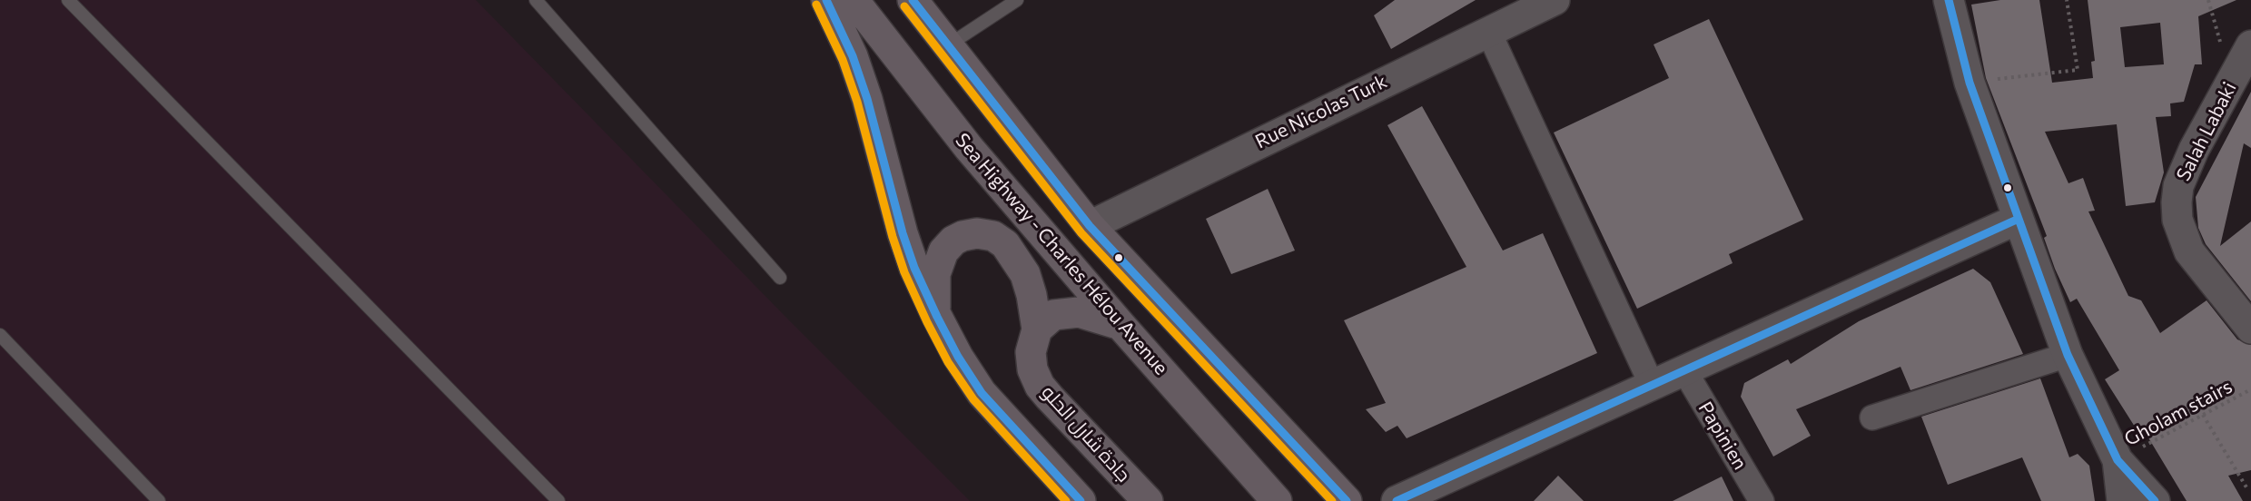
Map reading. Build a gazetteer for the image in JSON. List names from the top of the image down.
{
  "streets": {
    "highway": ["Sea Highway - Charles Hélou Avenue", "جادة شارل الحلو"],
    "street": ["Rue Nicolas Turk", "Salah Labaki", "Papinien"],
    "path": ["Gholam stairs"]
  },
  "crossings": [
    ["Rue Nicolas Turk", "Sea Highway - Charles Hélou Avenue"]
  ]
}
